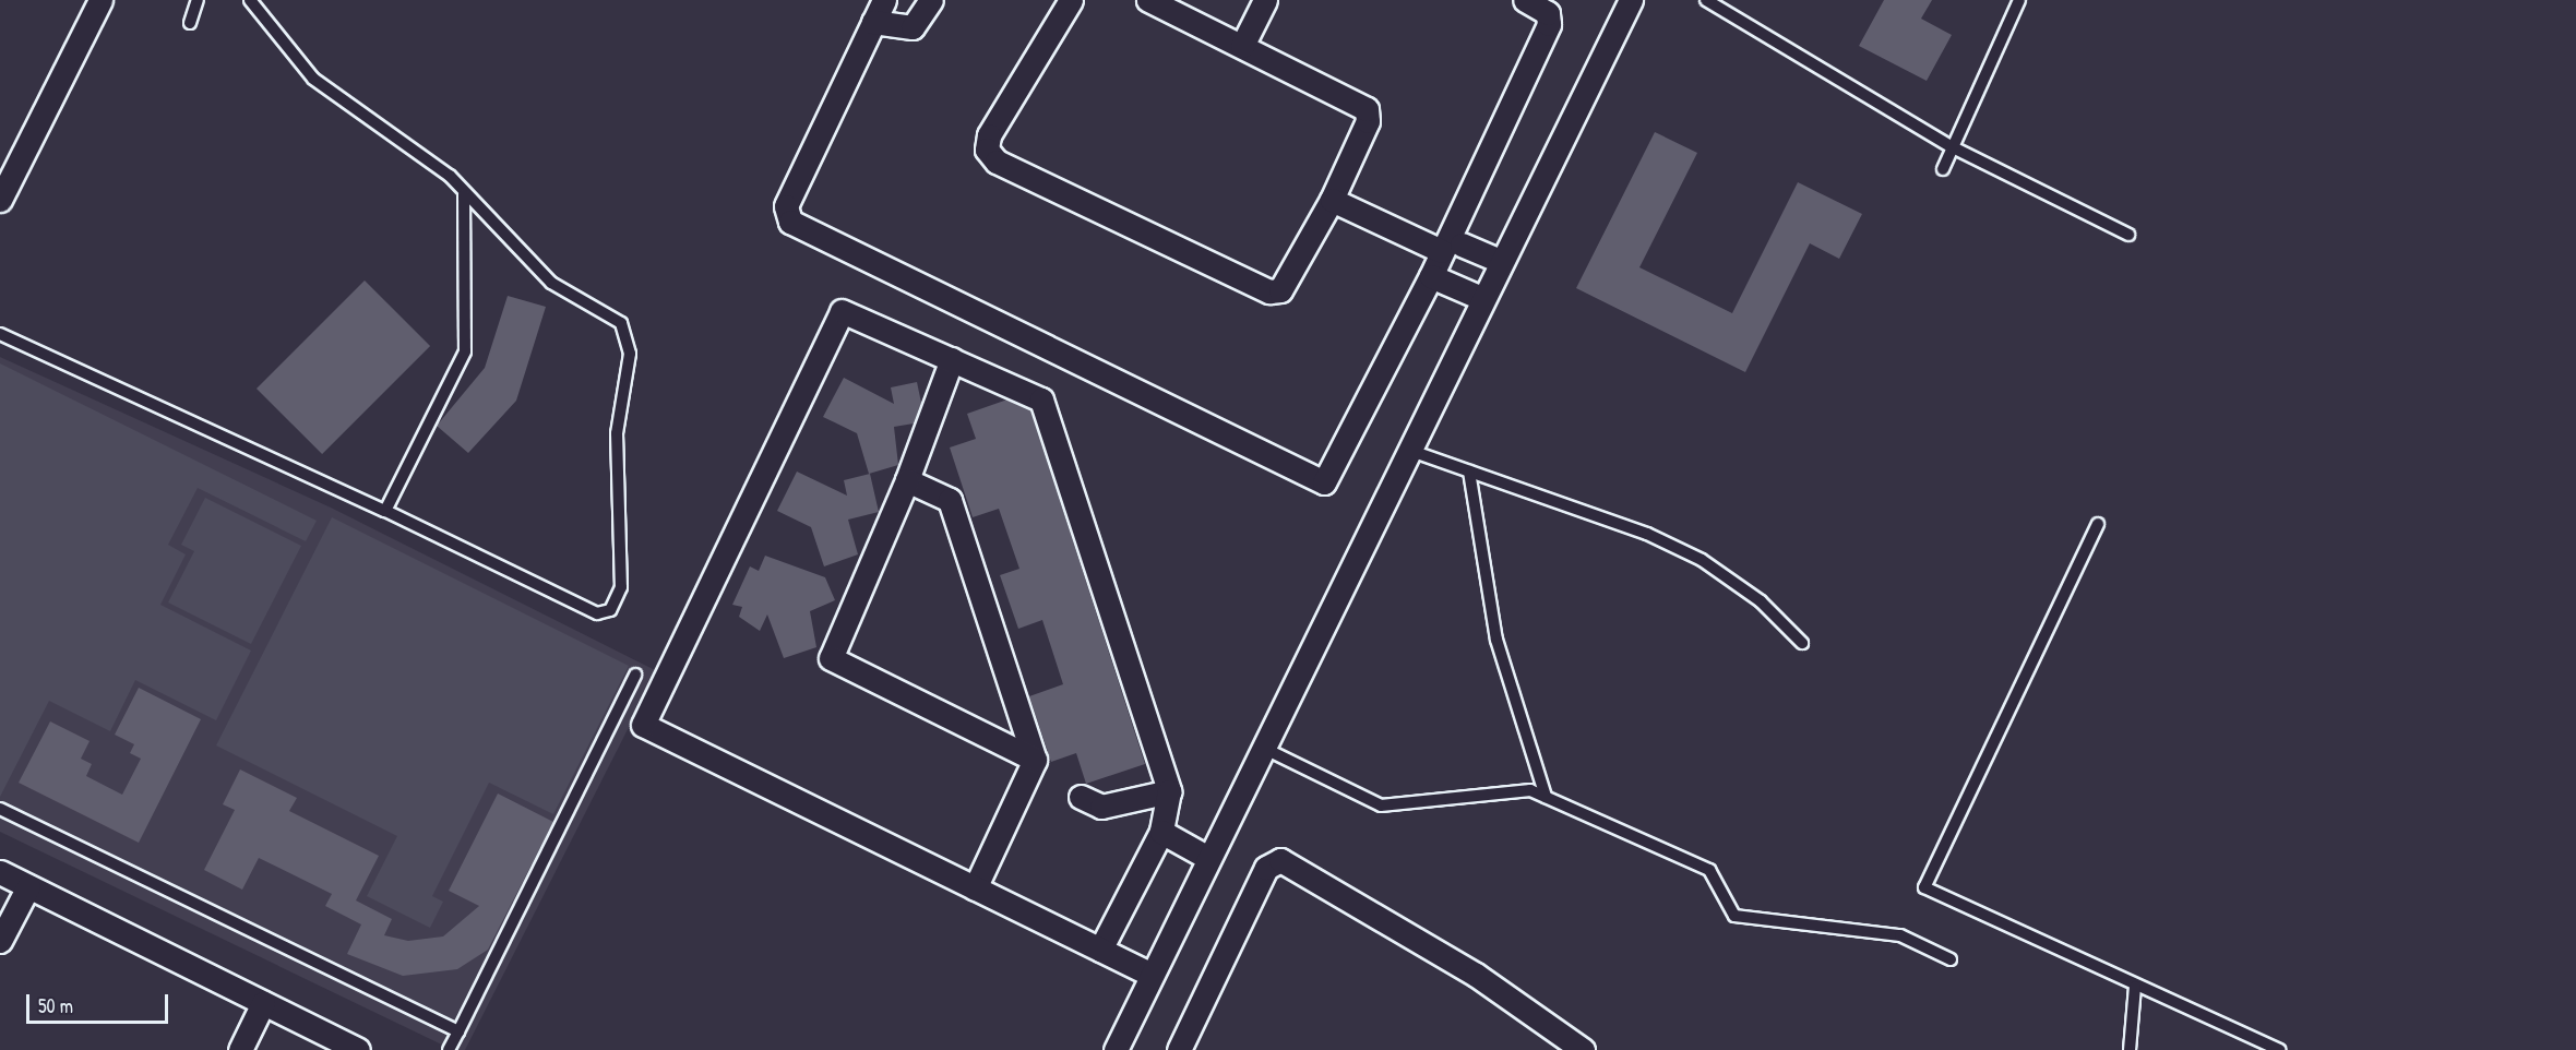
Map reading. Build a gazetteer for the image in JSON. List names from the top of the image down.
{
  "scale_bar": "50 m"
}
